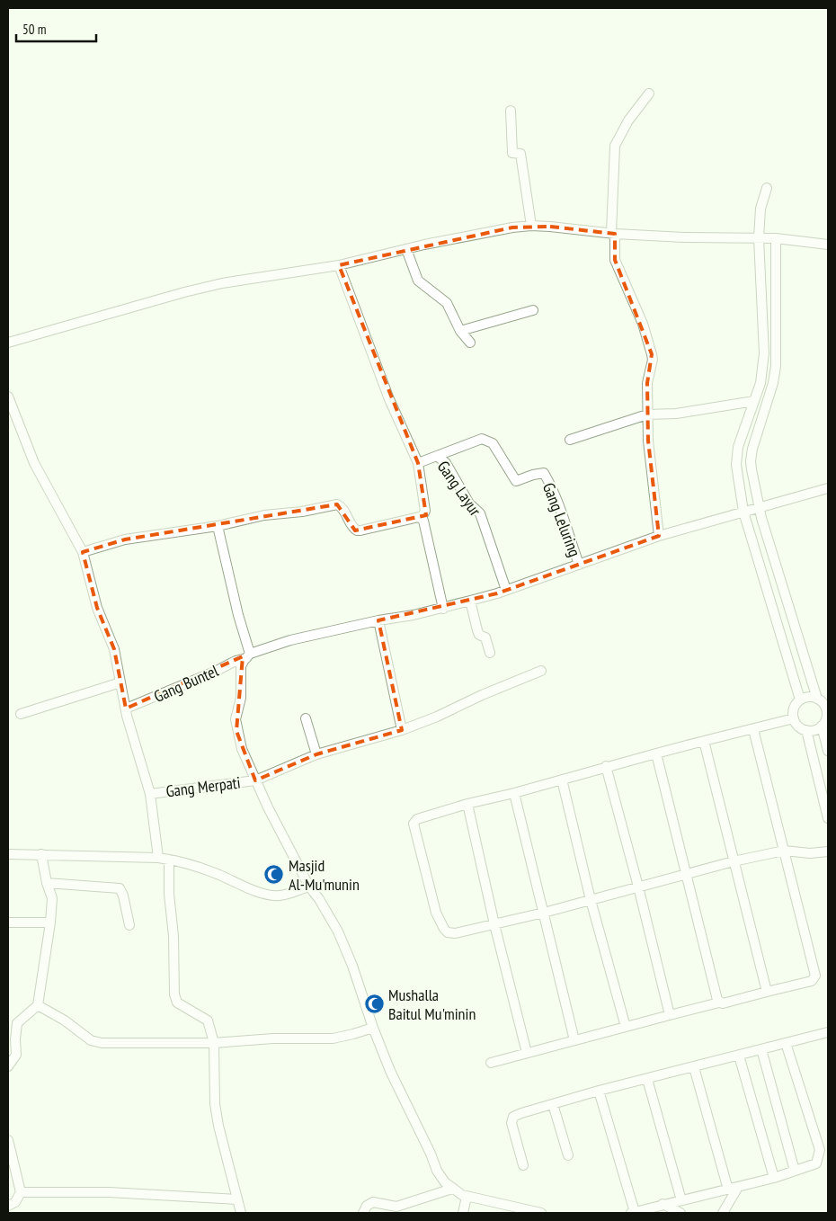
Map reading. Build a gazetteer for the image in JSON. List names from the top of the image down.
{
  "streets": {
    "street": [
      "Gang Layur",
      "Gang Leluring",
      "Gang Buntel",
      "Gang Merpati"
    ]
  },
  "crossings": [
    ["Gang Layur", "Gang Leluring"],
    ["Gang Layur", "Gang Buntel"],
    ["Gang Leluring", "Gang Buntel"]
  ],
  "places": {
    "mosque": ["Masjid Al-Mu'munin", "Mushalla Baitul Mu'minin"]
  },
  "scale_bar": "50 m"
}
